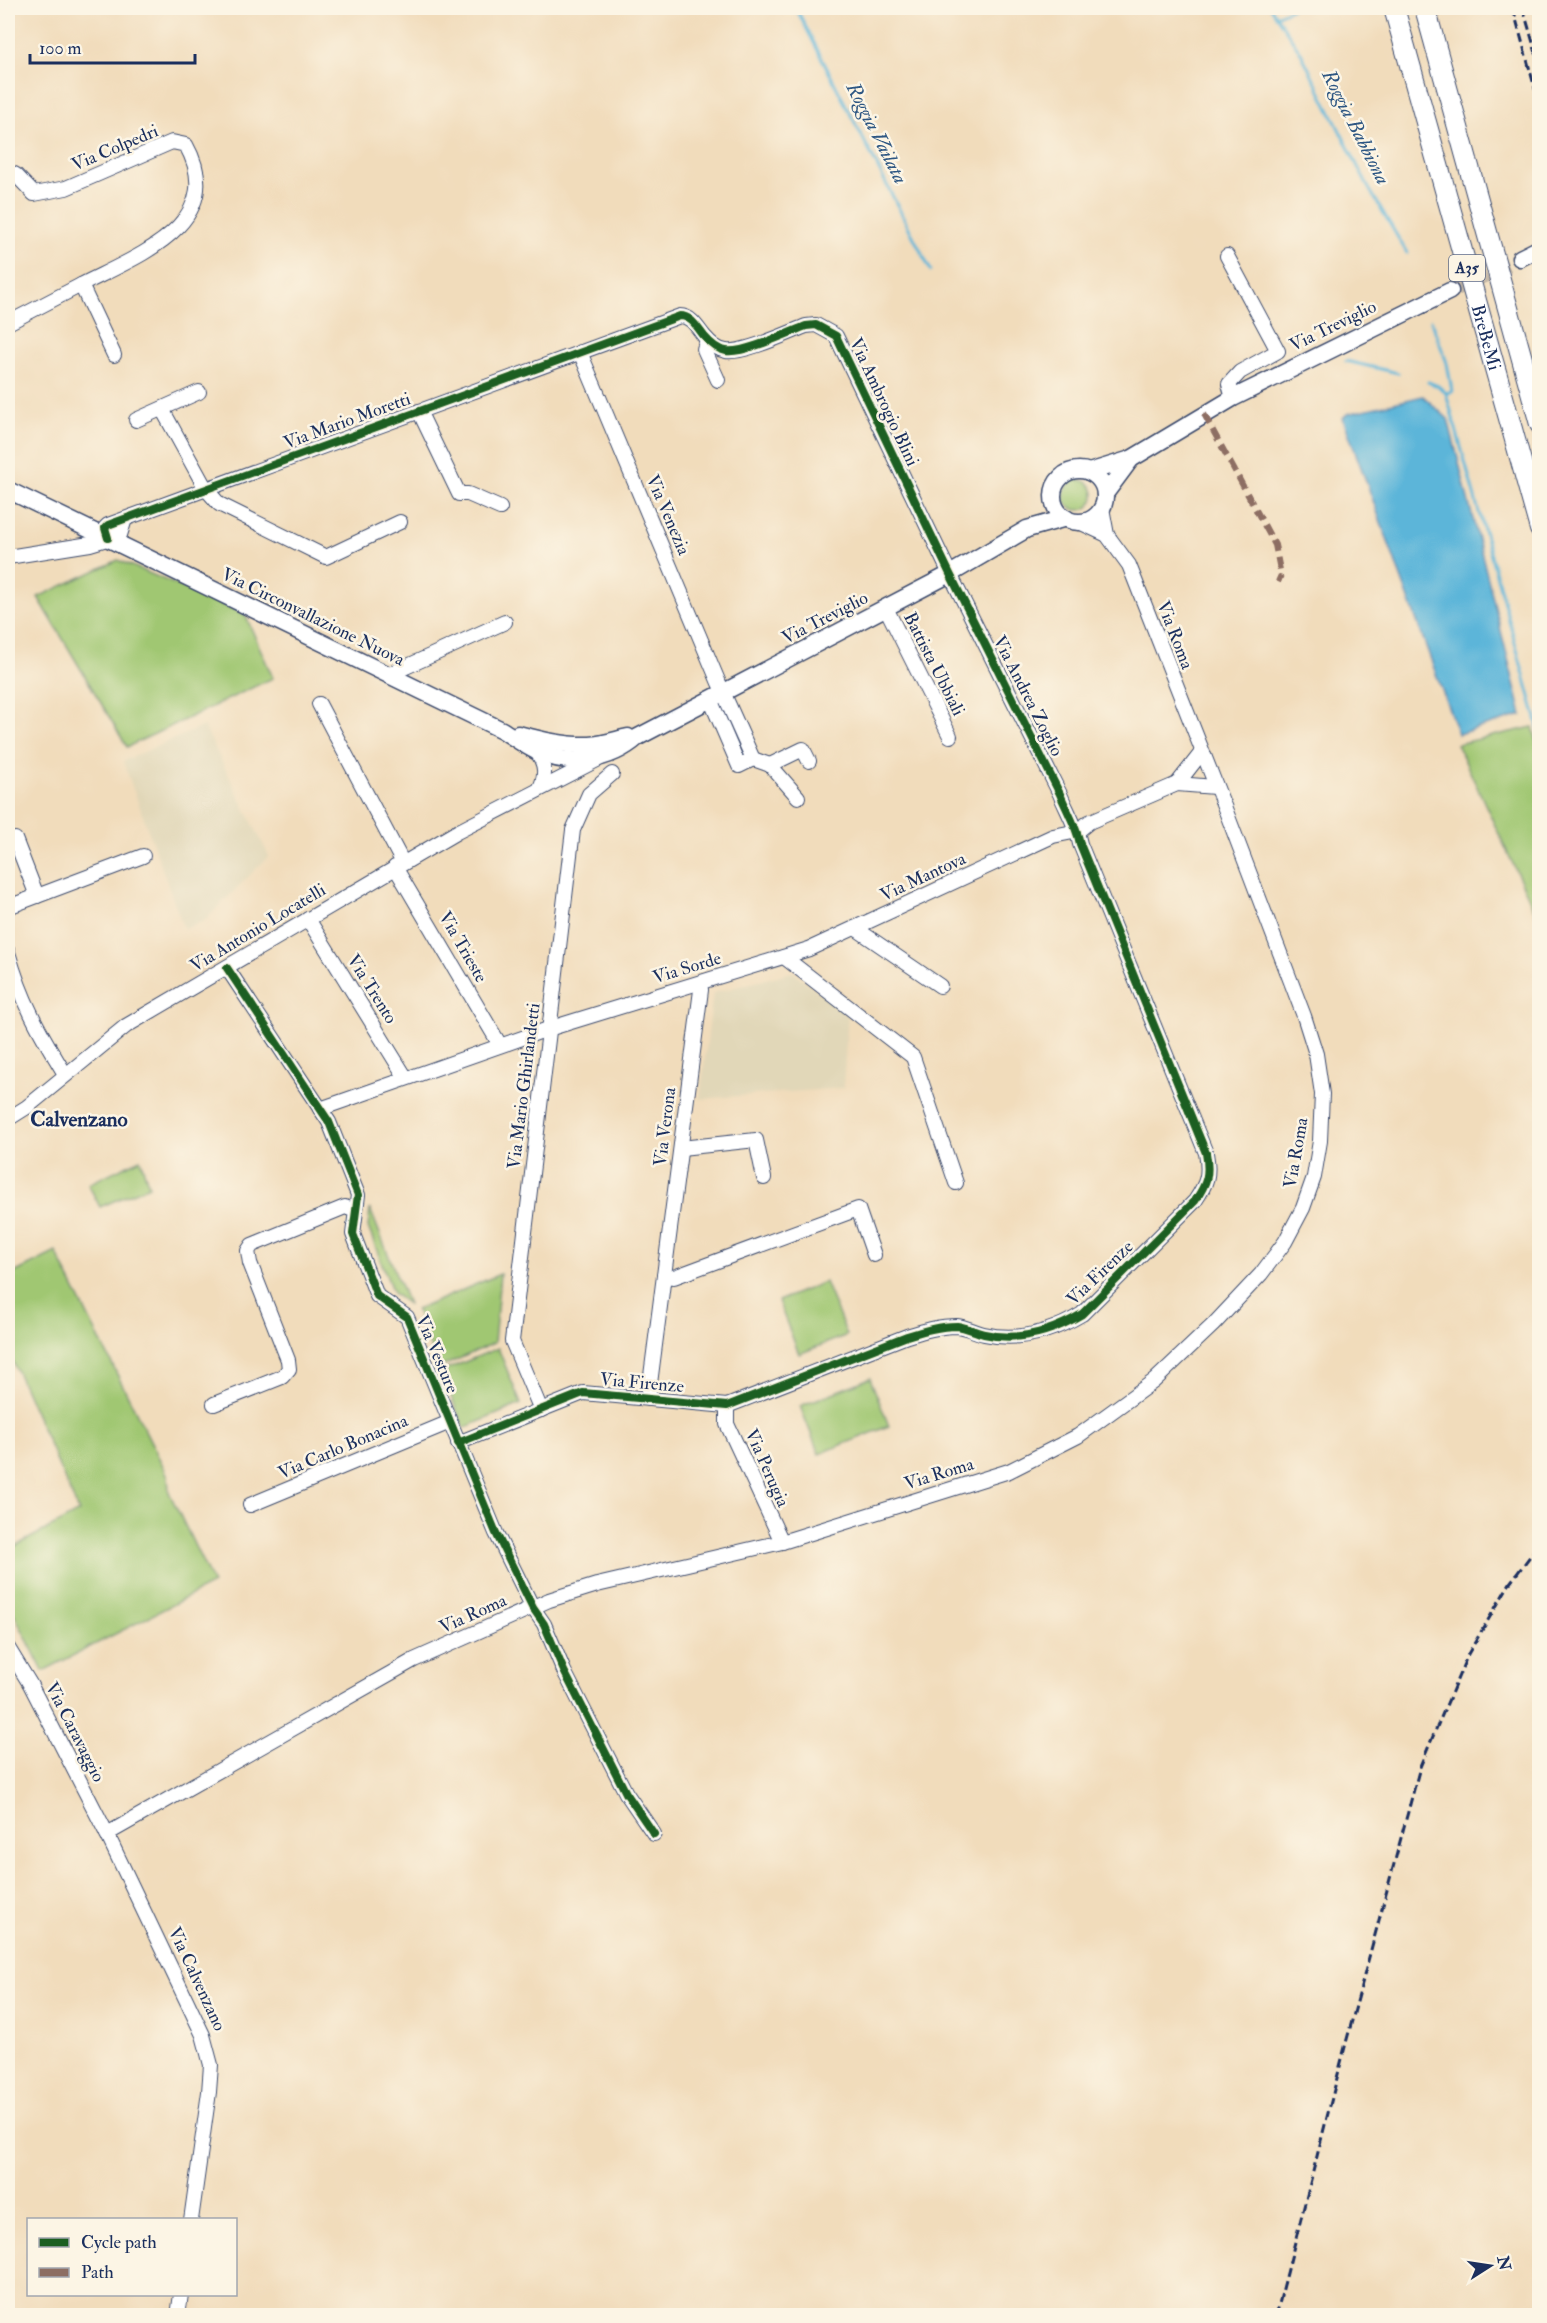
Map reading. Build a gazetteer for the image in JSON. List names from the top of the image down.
{
  "streets": {
    "highway": ["A35", "BreBeMi"],
    "main road": ["Via Treviglio", "Via Circonvallazione Nuova"],
    "street": [
      "Via Colpedri",
      "Via Ambrogio Blini",
      "Via Mario Moretti",
      "Via Venezia",
      "Via Roma",
      "Battista Ubbiali",
      "Via Andrea Zoglio",
      "Via Mantova",
      "Via Antonio Locatelli",
      "Via Trieste",
      "Via Sorde",
      "Via Trento",
      "Via Mario Ghirlandetti",
      "Via Verona",
      "Via Firenze",
      "Via Vesture",
      "Via Carlo Bonacina",
      "Via Perugia",
      "Via Caravaggio",
      "Via Calvenzano"
    ]
  },
  "crossings": [
    ["Via Treviglio", "Via Ambrogio Blini"],
    ["Via Treviglio", "Via Venezia"],
    ["Via Treviglio", "Via Roma"],
    ["Via Treviglio", "Battista Ubbiali"],
    ["Via Treviglio", "Via Andrea Zoglio"],
    ["Via Ambrogio Blini", "Via Mario Moretti"],
    ["Via Ambrogio Blini", "Via Venezia"],
    ["Via Ambrogio Blini", "Via Andrea Zoglio"],
    ["Via Mario Moretti", "Via Venezia"],
    ["Via Mario Moretti", "Via Circonvallazione Nuova"],
    ["Via Roma", "Via Vesture"],
    ["Via Roma", "Via Perugia"],
    ["Via Roma", "Via Caravaggio"],
    ["Via Roma", "Via Calvenzano"],
    ["Via Andrea Zoglio", "Via Mantova"],
    ["Via Andrea Zoglio", "Via Firenze"],
    ["Via Mantova", "Via Sorde"],
    ["Via Mantova", "Via Firenze"],
    ["Via Antonio Locatelli", "Via Trieste"],
    ["Via Antonio Locatelli", "Via Trento"],
    ["Via Antonio Locatelli", "Via Vesture"],
    ["Via Trieste", "Via Sorde"],
    ["Via Sorde", "Via Trento"],
    ["Via Sorde", "Via Mario Ghirlandetti"],
    ["Via Sorde", "Via Verona"],
    ["Via Sorde", "Via Vesture"],
    ["Via Mario Ghirlandetti", "Via Firenze"],
    ["Via Verona", "Via Firenze"],
    ["Via Firenze", "Via Vesture"],
    ["Via Firenze", "Via Perugia"],
    ["Via Vesture", "Via Carlo Bonacina"],
    ["Via Caravaggio", "Via Calvenzano"]
  ],
  "districts": ["Calvenzano"],
  "water": ["Roggia Babbiona", "Roggia Vailata"],
  "legend": ["Cycle path", "Path"],
  "scale_bar": "100 m",
  "north": "right"
}
